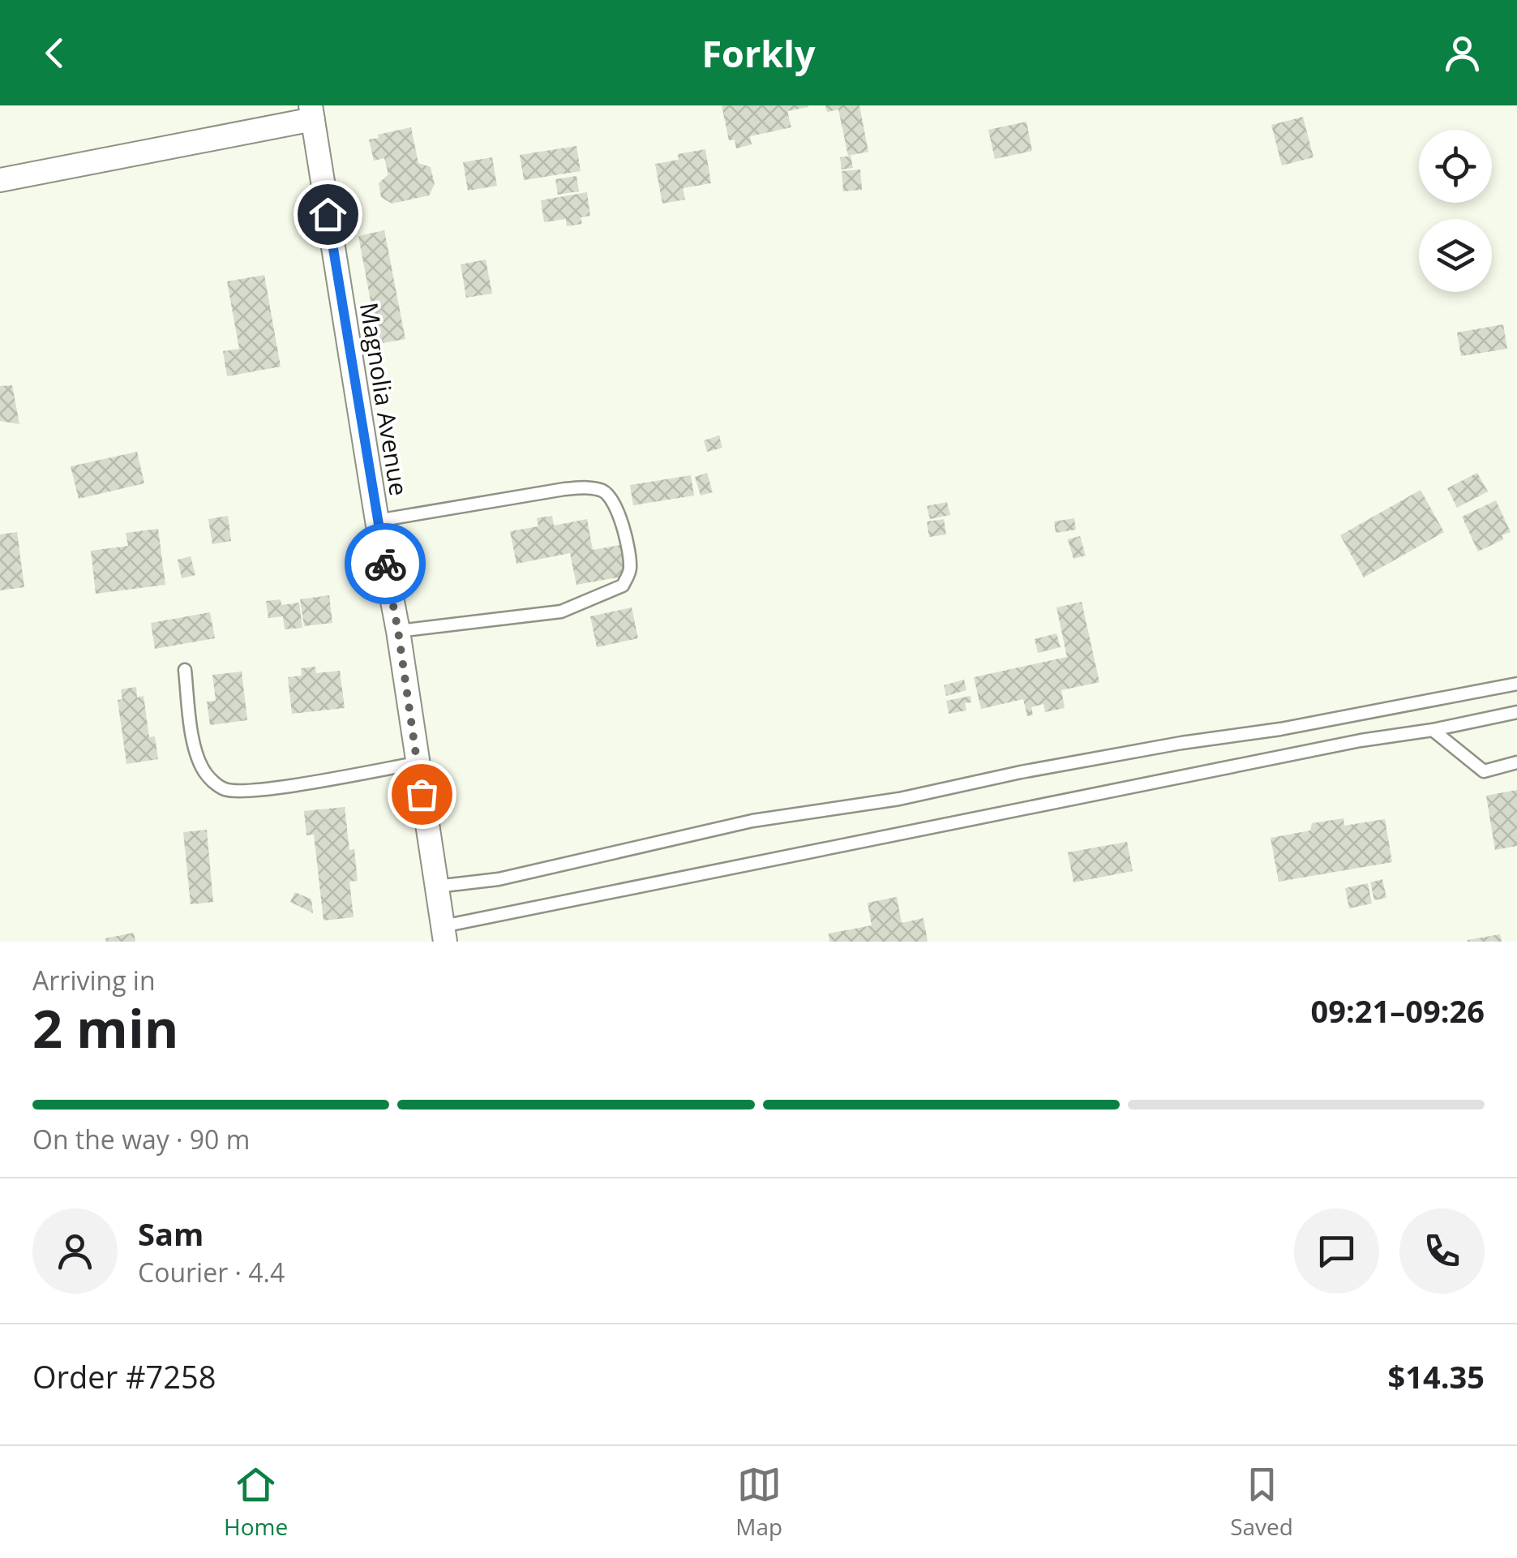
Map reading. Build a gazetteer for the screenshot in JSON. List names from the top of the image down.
{
  "streets": {
    "street": ["Magnolia Avenue"]
  },
  "page": {
    "header": "Forkly",
    "heading": ["2 min", "Arriving in", "09:21–09:26"],
    "panel": [
      "Sam",
      "Courier · 4.4",
      "Order #7258",
      "$14.35"
    ],
    "bar": "On the way · 90 m",
    "tabs": ["Home", "Map", "Saved"]
  }
}
